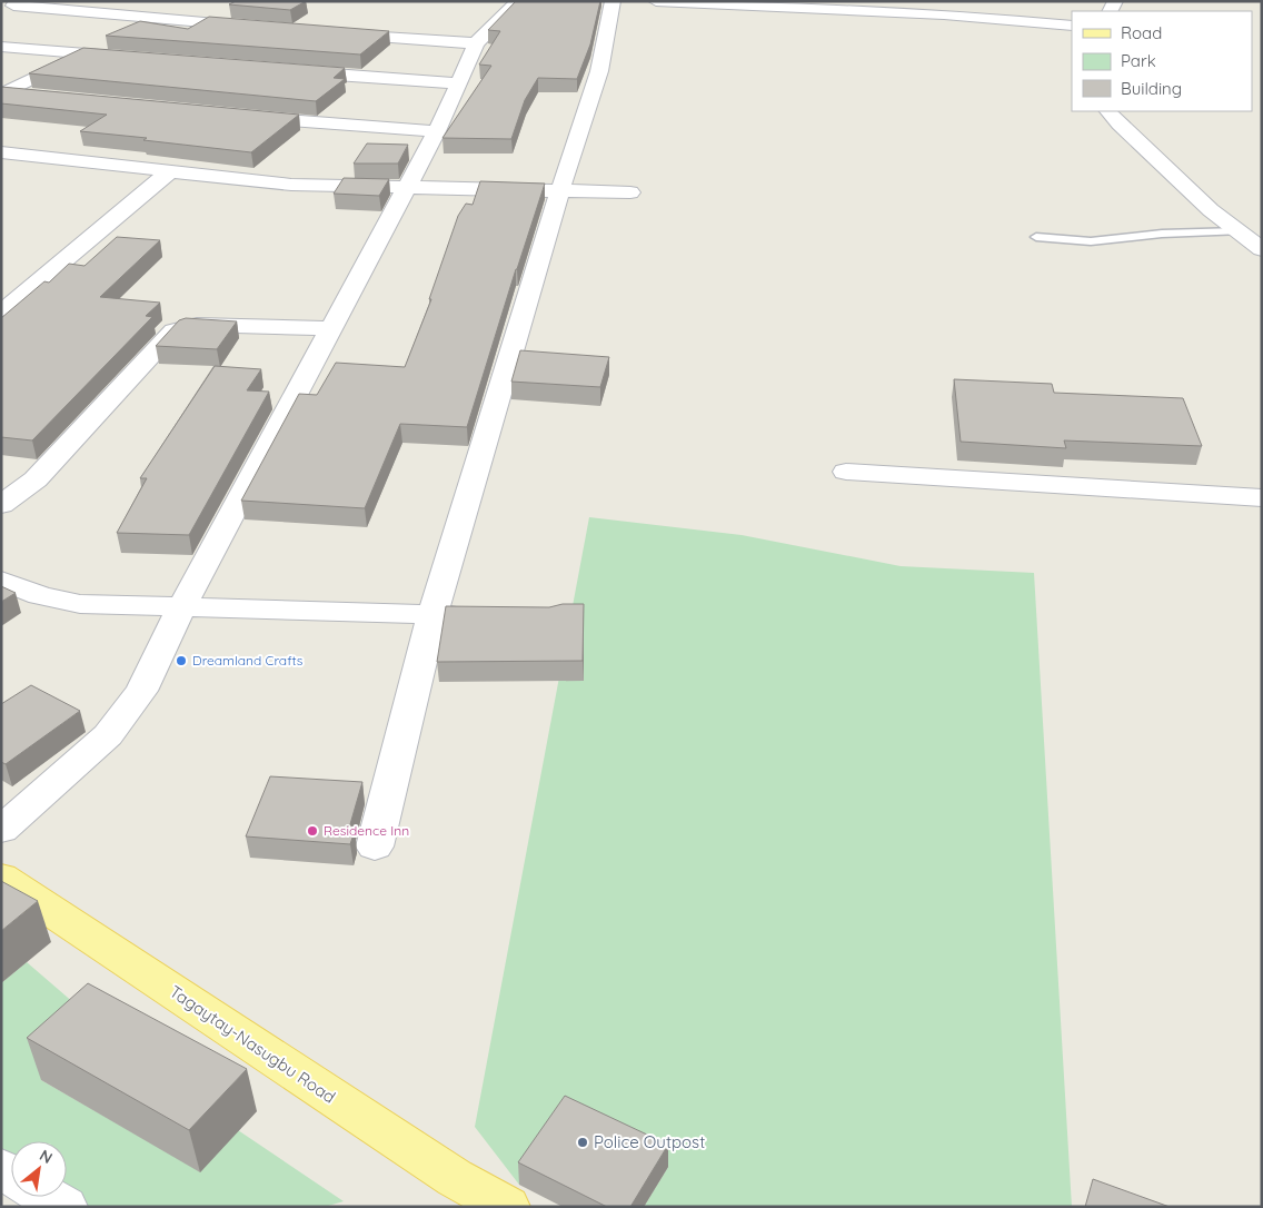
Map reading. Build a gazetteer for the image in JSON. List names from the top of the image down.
{
  "streets": {
    "main road": ["Tagaytay-Nasugbu Road"]
  },
  "places": ["Dreamland Crafts", "Residence Inn", "Police Outpost"],
  "legend": ["Road", "Park", "Building"],
  "north": "top right"
}
